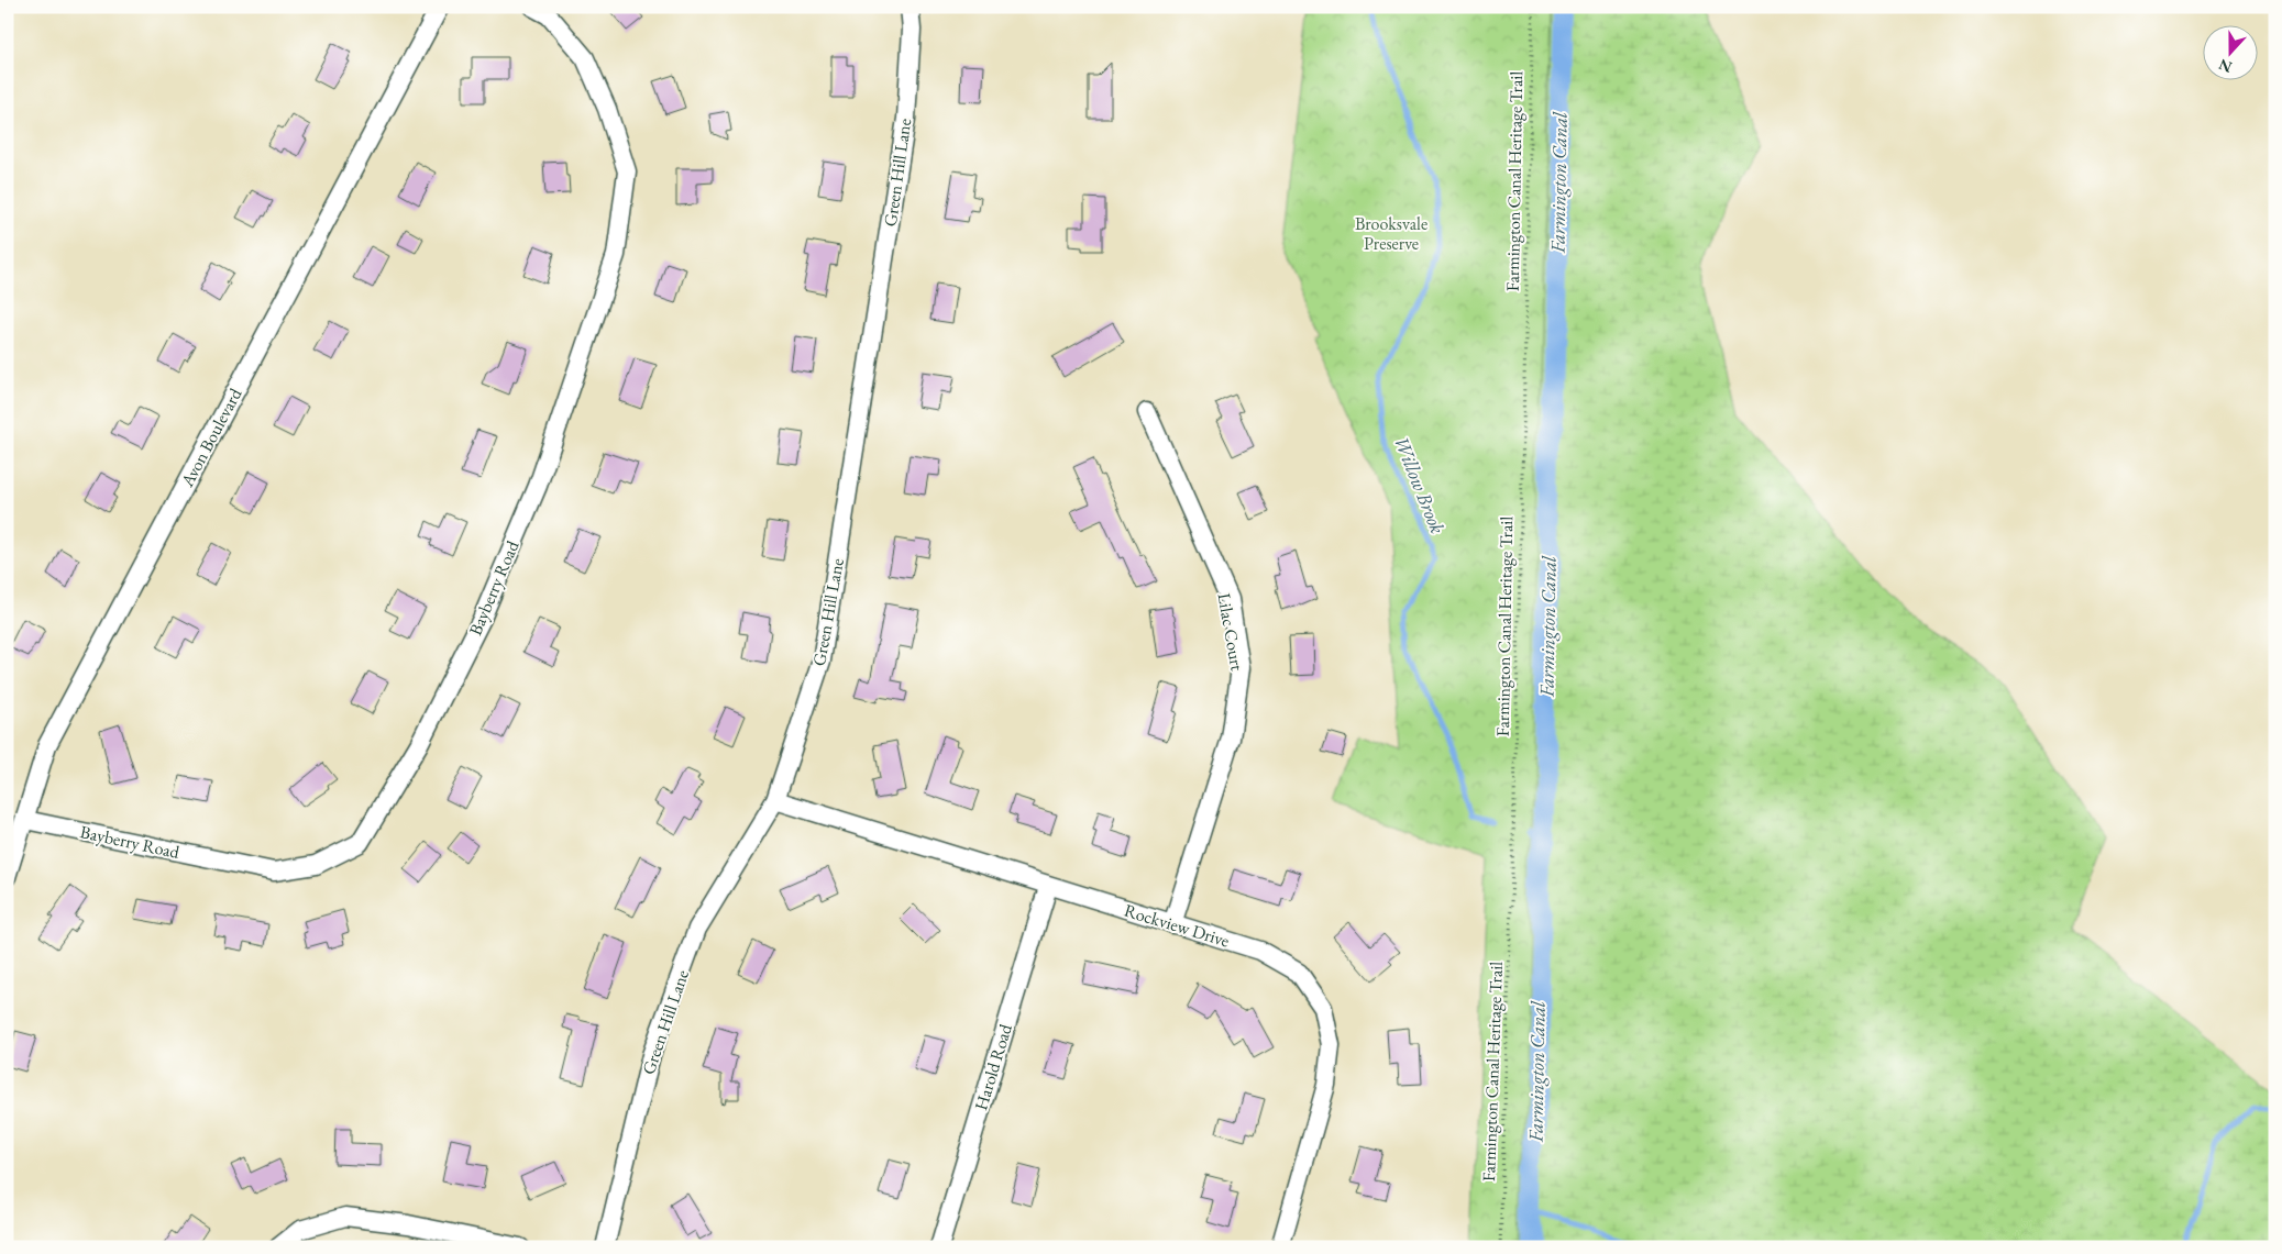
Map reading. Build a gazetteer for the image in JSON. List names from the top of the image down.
{
  "streets": {
    "street": [
      "Green Hill Lane",
      "Avon Boulevard",
      "Bayberry Road",
      "Lilac Court",
      "Rockview Drive",
      "Harold Road"
    ],
    "path": ["Farmington Canal Heritage Trail"]
  },
  "crossings": [
    ["Green Hill Lane", "Rockview Drive"],
    ["Avon Boulevard", "Bayberry Road"],
    ["Lilac Court", "Rockview Drive"],
    ["Rockview Drive", "Harold Road"]
  ],
  "water": ["Farmington Canal", "Willow Brook"],
  "parks": ["Brooksvale Preserve"],
  "north": "bottom"
}
